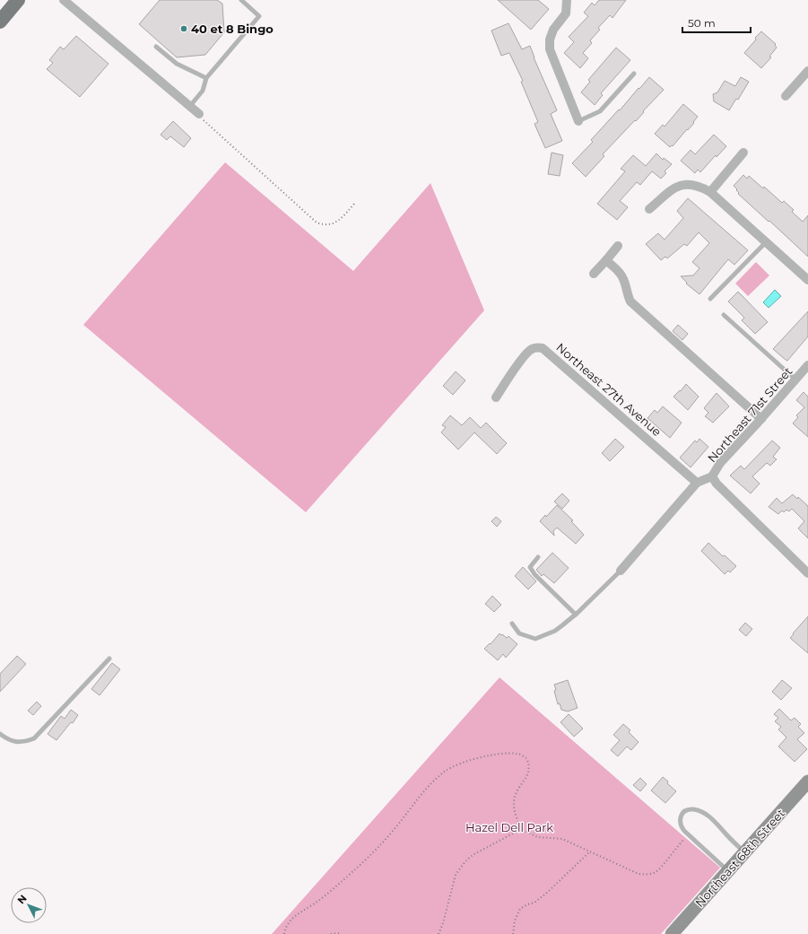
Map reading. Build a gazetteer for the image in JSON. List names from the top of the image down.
{
  "streets": {
    "street": ["Northeast 27th Avenue", "Northeast 71st Street", "Northeast 68th Street"]
  },
  "crossings": [
    ["Northeast 27th Avenue", "Northeast 71st Street"]
  ],
  "parks": ["Hazel Dell Park"],
  "places": ["40 et 8 Bingo"],
  "scale_bar": "50 m",
  "north": "top left"
}
